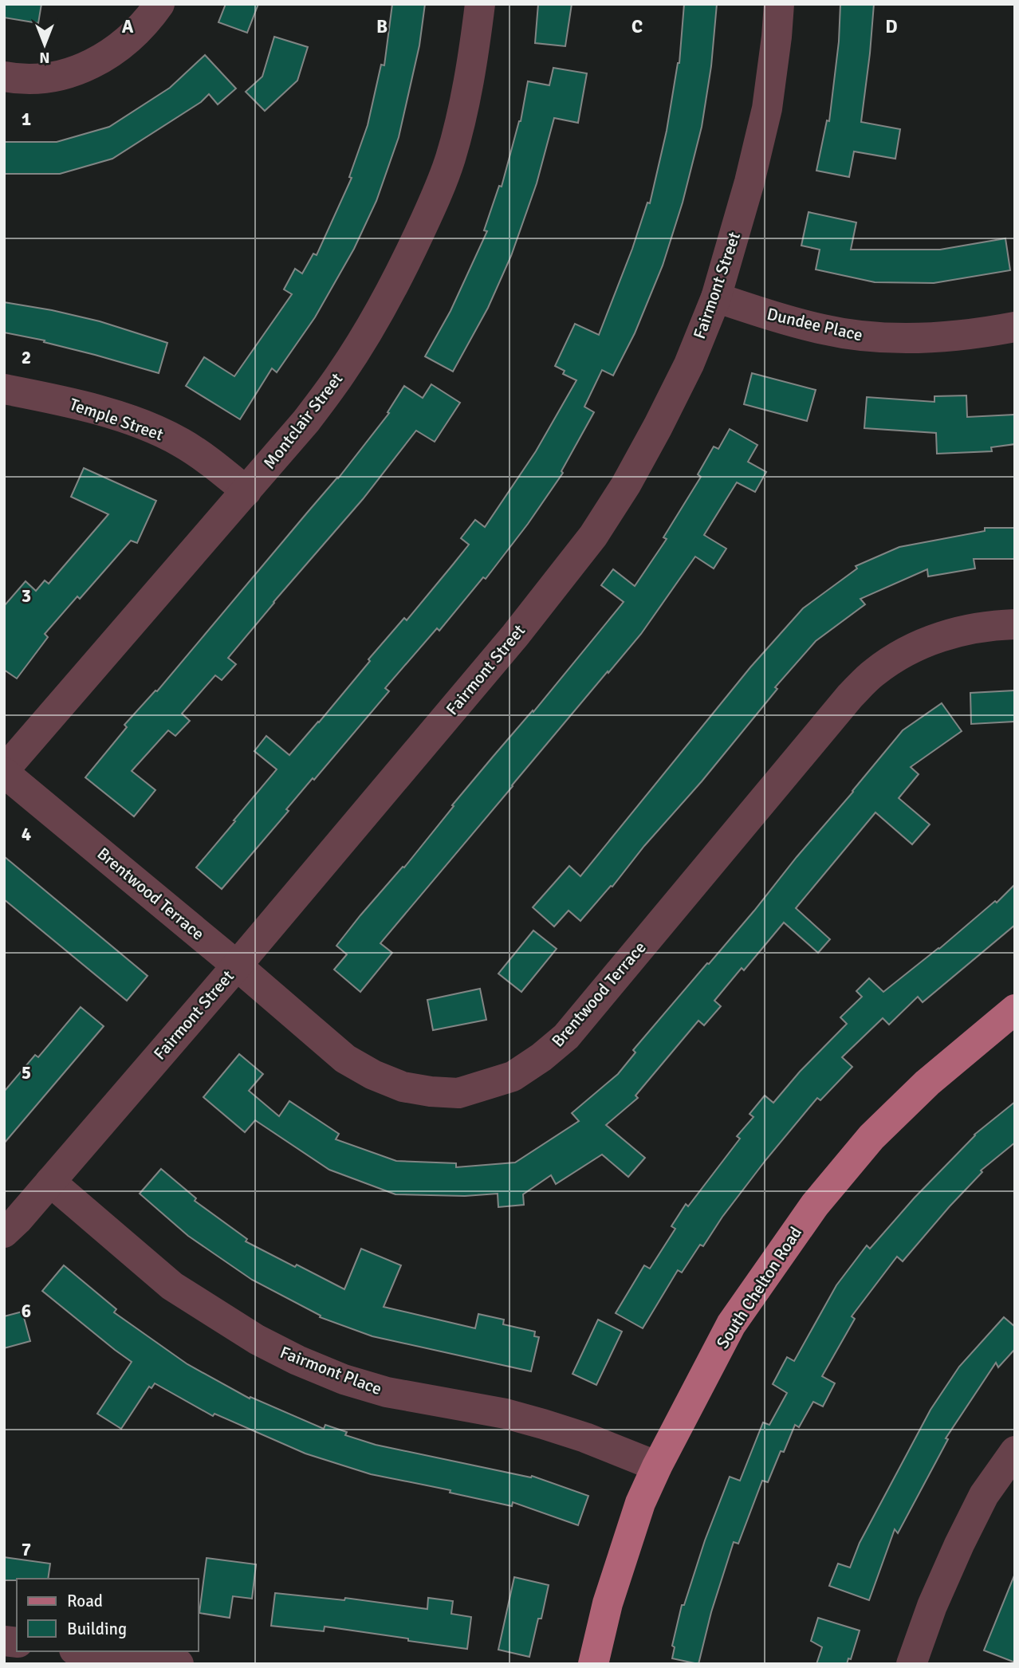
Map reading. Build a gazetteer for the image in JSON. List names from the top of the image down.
{
  "streets": {
    "main road": ["South Chelton Road"],
    "street": [
      "Fairmont Street",
      "Dundee Place",
      "Temple Street",
      "Montclair Street",
      "Brentwood Terrace",
      "Fairmont Place"
    ]
  },
  "crossings": [
    ["Fairmont Street", "Dundee Place"],
    ["Fairmont Street", "Brentwood Terrace"],
    ["Fairmont Street", "Fairmont Place"],
    ["Temple Street", "Montclair Street"],
    ["Montclair Street", "Brentwood Terrace"],
    ["South Chelton Road", "Fairmont Place"]
  ],
  "legend": ["Road", "Building"],
  "north": "bottom",
  "grid": {
    "columns": [
      "A",
      "B",
      "C",
      "D"
    ],
    "rows": [
      "1",
      "2",
      "3",
      "4",
      "5",
      "6",
      "7"
    ]
  }
}
